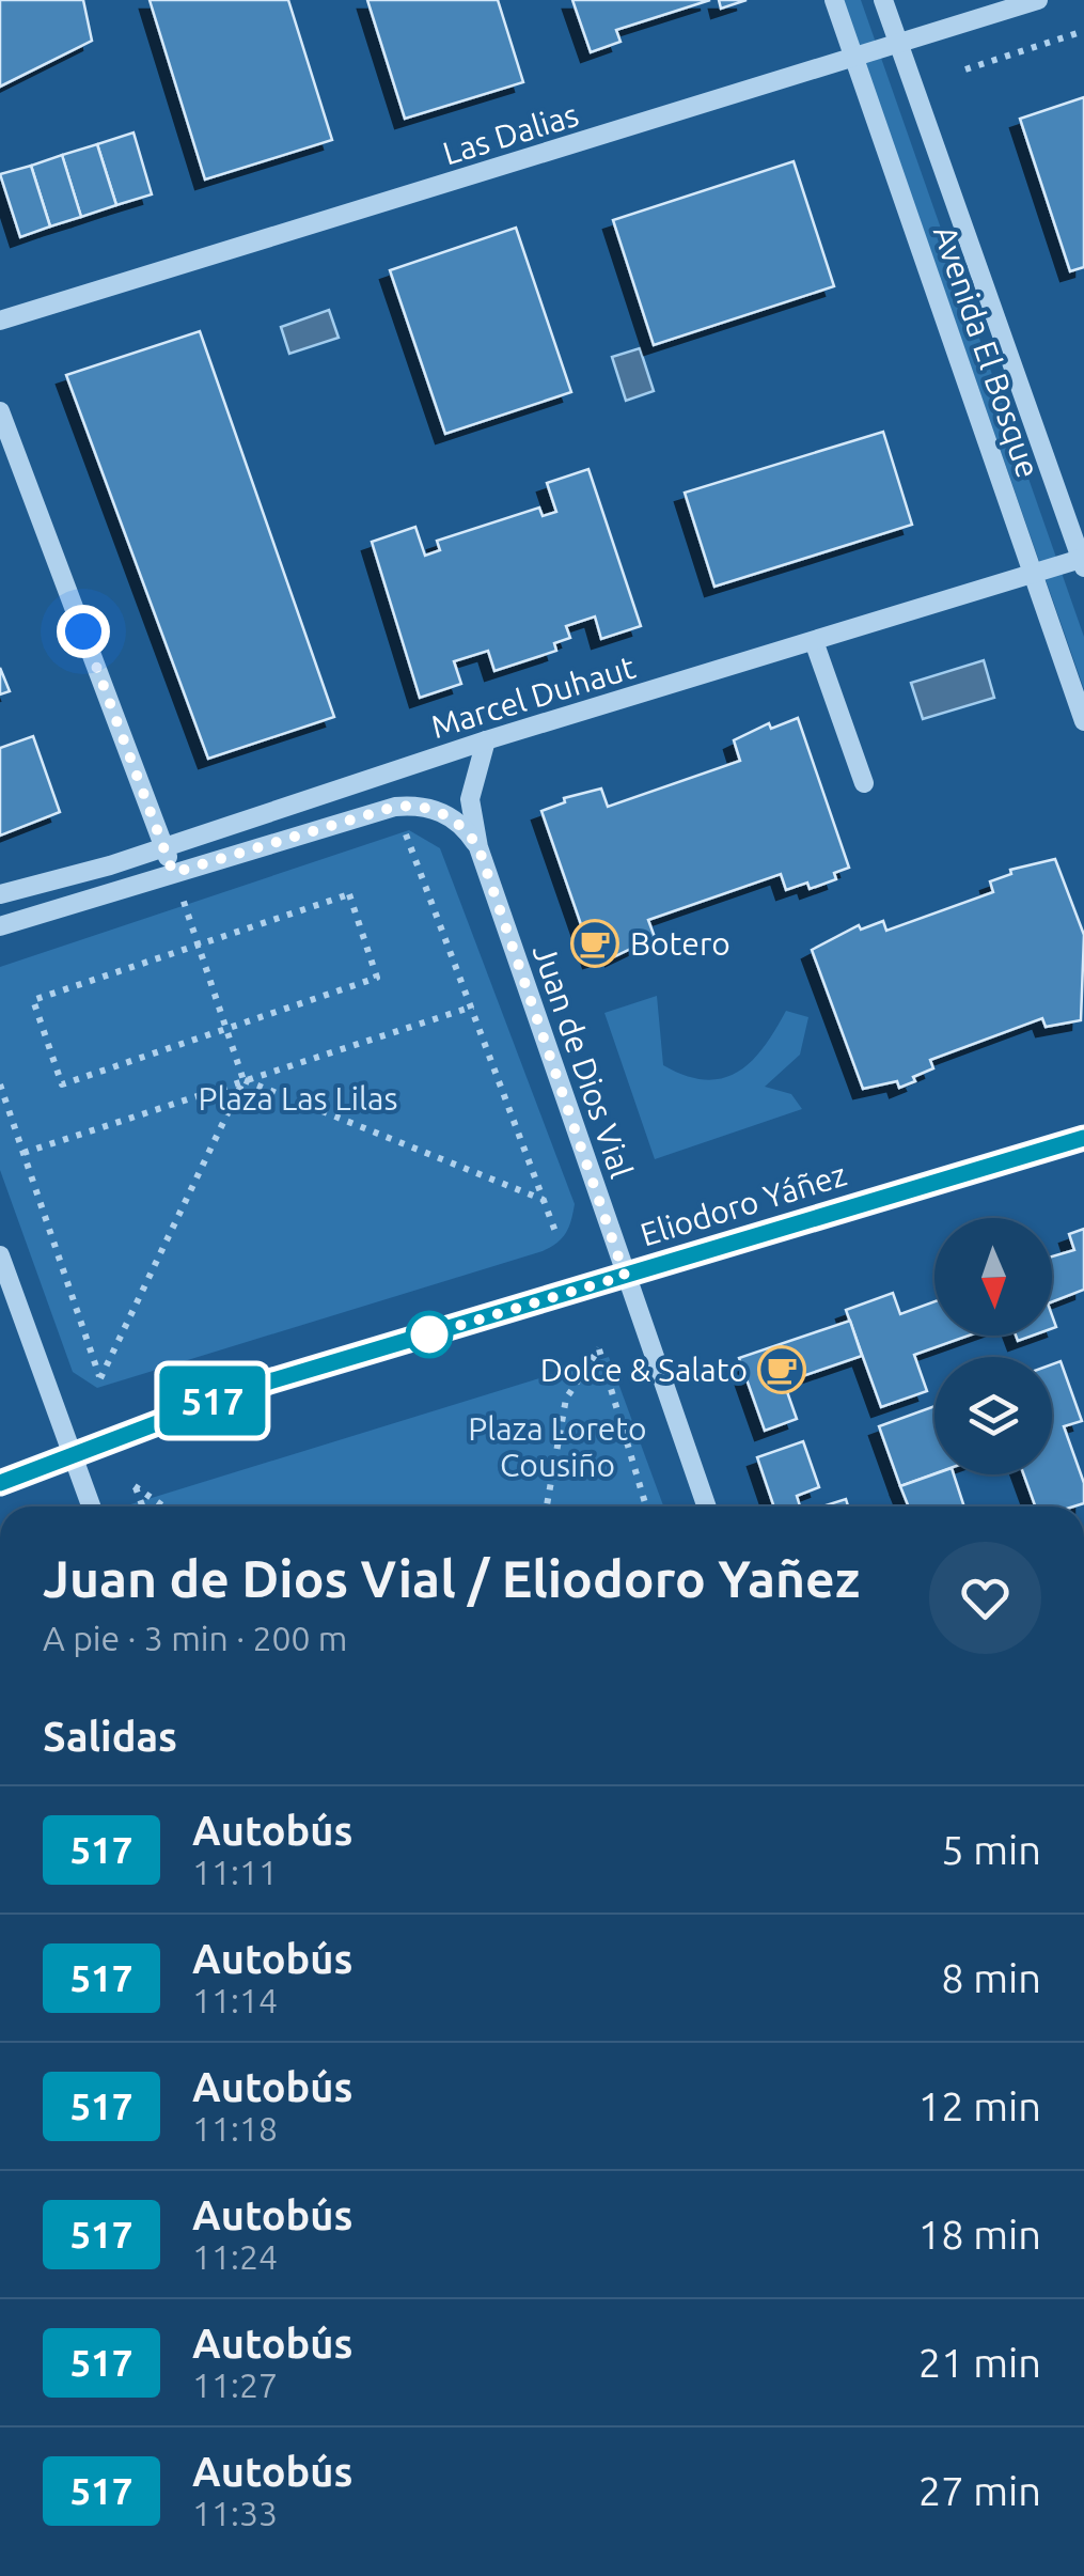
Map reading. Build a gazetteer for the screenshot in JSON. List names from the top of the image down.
{
  "streets": {
    "main road": ["Eliodoro Yáñez"],
    "street": [
      "Las Dalias",
      "Avenida El Bosque",
      "Marcel Duhaut",
      "Juan de Dios Vial"
    ]
  },
  "crossings": [
    ["Las Dalias", "Avenida El Bosque"],
    ["Avenida El Bosque", "Marcel Duhaut"],
    ["Marcel Duhaut", "Juan de Dios Vial"],
    ["Juan de Dios Vial", "Eliodoro Yáñez"]
  ],
  "parks": ["Plaza Las Lilas", "Plaza Loreto Cousiño"],
  "places": {
    "cafe": ["Botero", "Dolce & Salato"]
  },
  "lines": ["bus line 517"],
  "north": "bottom",
  "page": {
    "on_map": "517",
    "heading": [
      ["Juan de Dios Vial / Eliodoro Yañez", "A pie · 3 min · 200 m"],
      "Salidas"
    ],
    "list": [
      {
        "mark": "517",
        "name": "Autobús",
        "note": "11:11",
        "value": "5 min"
      },
      {
        "mark": "517",
        "name": "Autobús",
        "note": "11:14",
        "value": "8 min"
      },
      {
        "mark": "517",
        "name": "Autobús",
        "note": "11:18",
        "value": "12 min"
      },
      {
        "mark": "517",
        "name": "Autobús",
        "note": "11:24",
        "value": "18 min"
      },
      {
        "mark": "517",
        "name": "Autobús",
        "note": "11:27",
        "value": "21 min"
      },
      {
        "mark": "517",
        "name": "Autobús",
        "note": "11:33",
        "value": "27 min"
      }
    ]
  }
}
